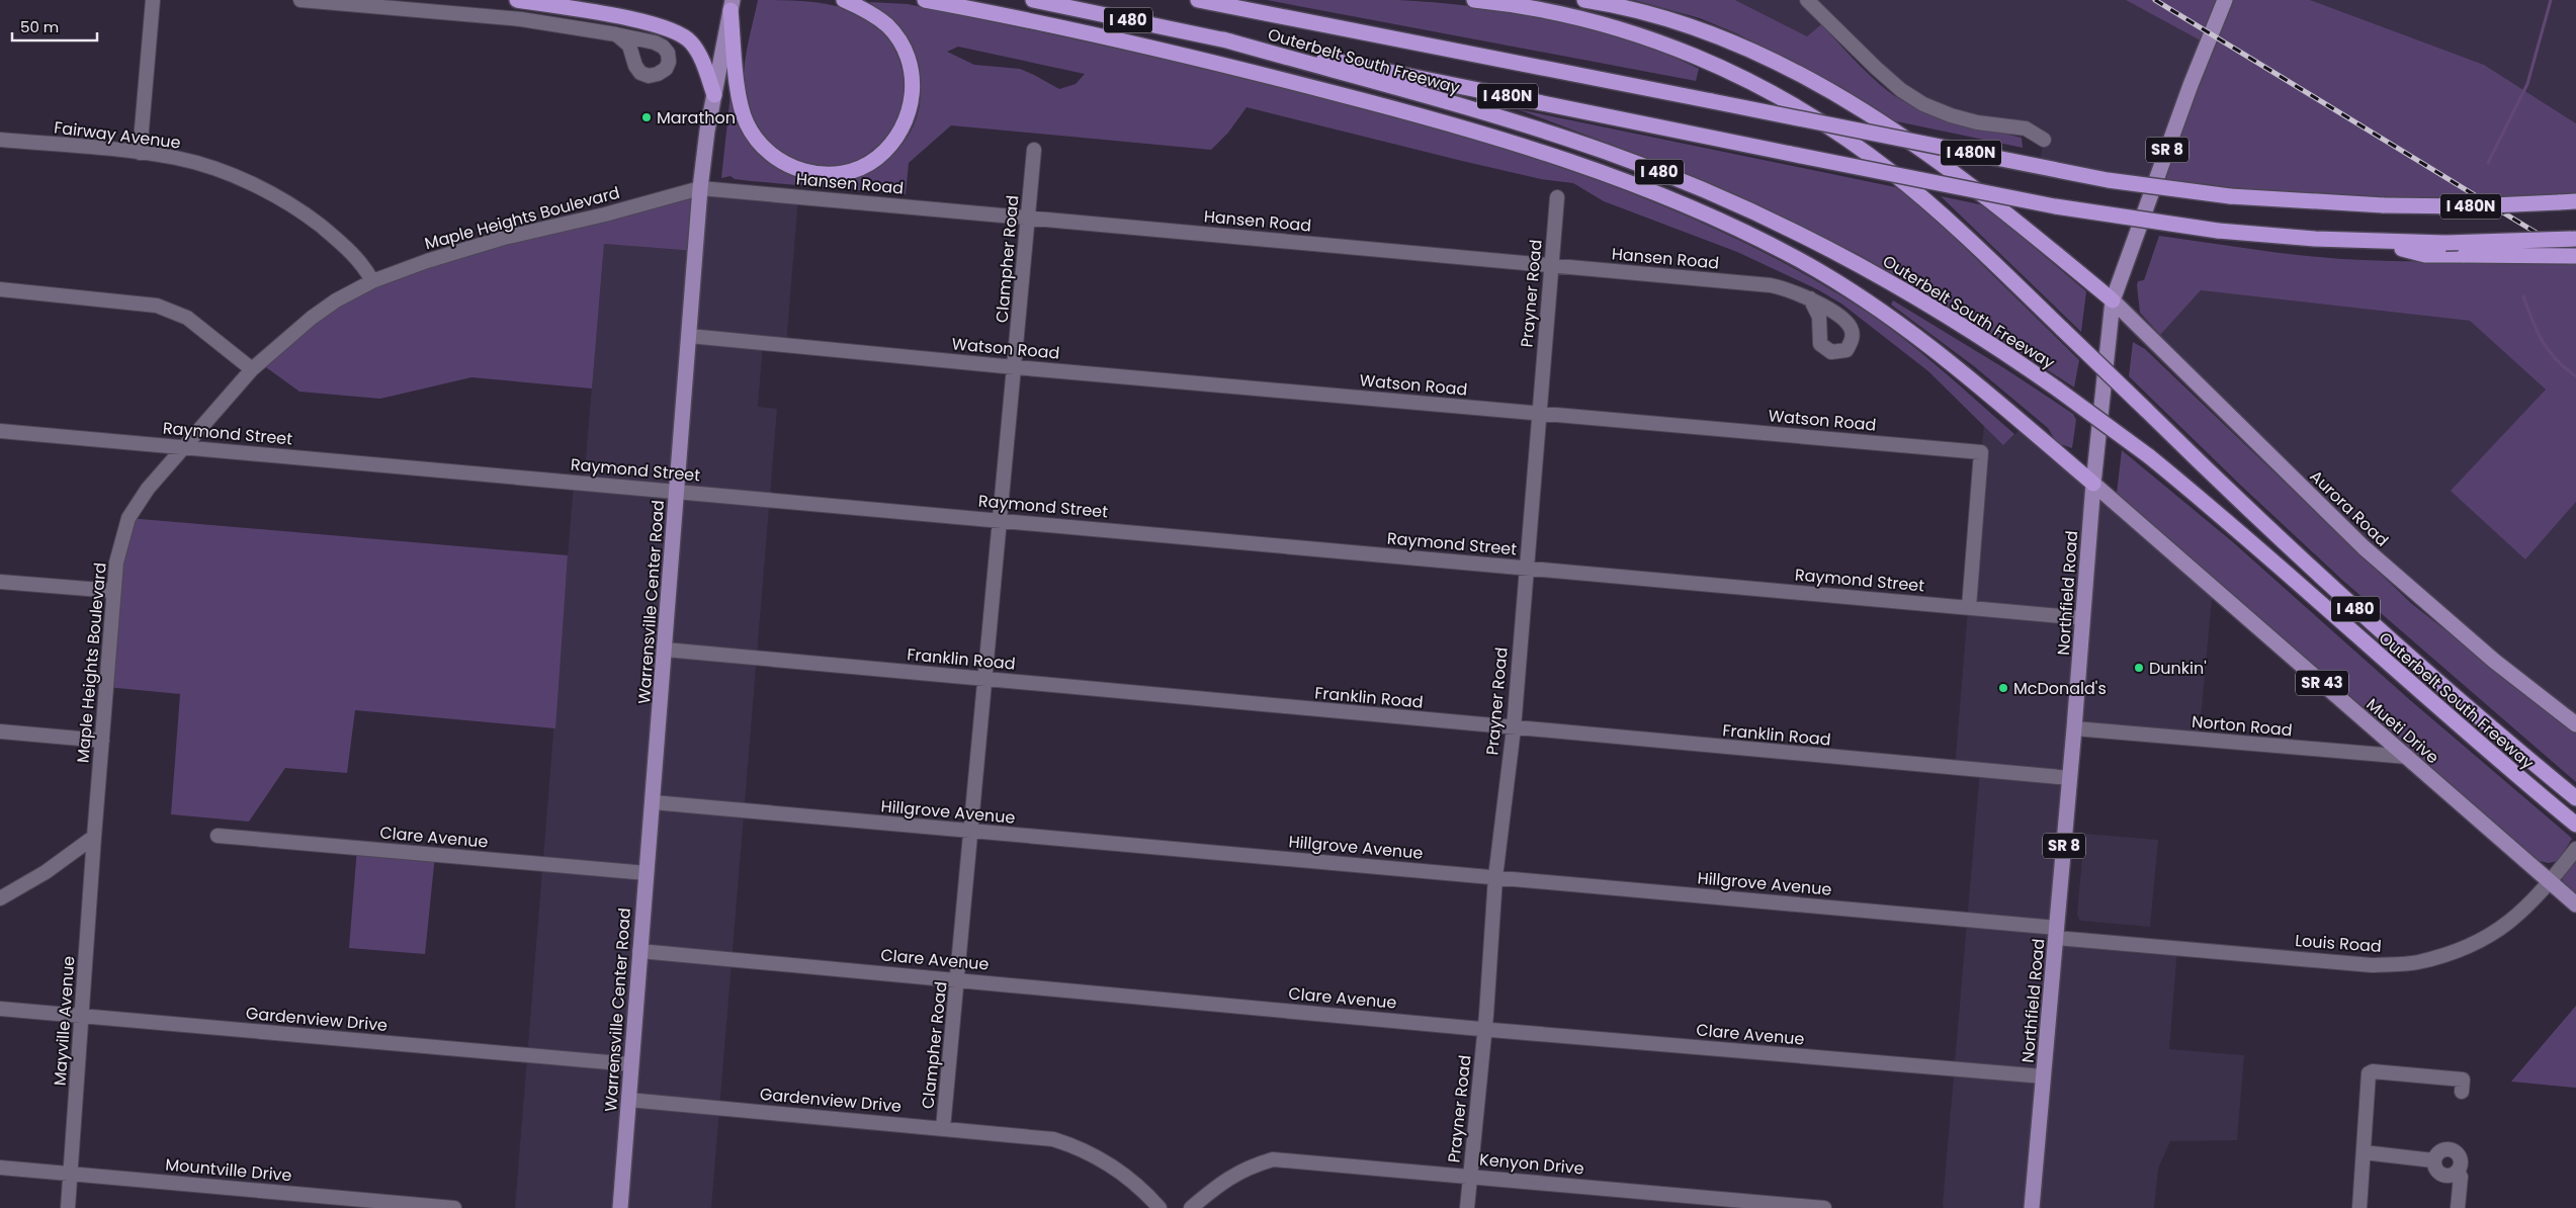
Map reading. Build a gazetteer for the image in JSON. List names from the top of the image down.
{
  "streets": {
    "highway": ["I 480", "Outerbelt South Freeway", "I 480N"],
    "main road": [
      "SR 8",
      "Aurora Road",
      "Northfield Road",
      "Warrensville Center Road",
      "SR 43",
      "Mueti Drive"
    ],
    "street": [
      "Fairway Avenue",
      "Hansen Road",
      "Maple Heights Boulevard",
      "Clampher Road",
      "Prayner Road",
      "Watson Road",
      "Raymond Street",
      "Franklin Road",
      "Norton Road",
      "Hillgrove Avenue",
      "Clare Avenue",
      "Louis Road",
      "Gardenview Drive",
      "Mayville Avenue",
      "Kenyon Drive",
      "Mountville Drive"
    ]
  },
  "crossings": [
    ["Outerbelt South Freeway", "I 480N"],
    ["Fairway Avenue", "Maple Heights Boulevard"],
    ["Hansen Road", "Maple Heights Boulevard"],
    ["Hansen Road", "Clampher Road"],
    ["Hansen Road", "Prayner Road"],
    ["Hansen Road", "Warrensville Center Road"],
    ["Maple Heights Boulevard", "Raymond Street"],
    ["Maple Heights Boulevard", "Warrensville Center Road"],
    ["Maple Heights Boulevard", "Mayville Avenue"],
    ["Clampher Road", "Watson Road"],
    ["Clampher Road", "Raymond Street"],
    ["Clampher Road", "Franklin Road"],
    ["Clampher Road", "Hillgrove Avenue"],
    ["Clampher Road", "Clare Avenue"],
    ["Clampher Road", "Gardenview Drive"],
    ["Prayner Road", "Watson Road"],
    ["Prayner Road", "Raymond Street"],
    ["Prayner Road", "Franklin Road"],
    ["Prayner Road", "Hillgrove Avenue"],
    ["Prayner Road", "Clare Avenue"],
    ["Prayner Road", "Kenyon Drive"],
    ["Watson Road", "Raymond Street"],
    ["Watson Road", "Warrensville Center Road"],
    ["Raymond Street", "Northfield Road"],
    ["Raymond Street", "Warrensville Center Road"],
    ["Aurora Road", "Northfield Road"],
    ["Northfield Road", "Franklin Road"],
    ["Northfield Road", "Norton Road"],
    ["Northfield Road", "Mueti Drive"],
    ["Northfield Road", "Hillgrove Avenue"],
    ["Northfield Road", "Clare Avenue"],
    ["Northfield Road", "Louis Road"],
    ["Warrensville Center Road", "Franklin Road"],
    ["Warrensville Center Road", "Hillgrove Avenue"],
    ["Warrensville Center Road", "Clare Avenue"],
    ["Warrensville Center Road", "Gardenview Drive"],
    ["Norton Road", "Mueti Drive"],
    ["Mueti Drive", "Louis Road"],
    ["Hillgrove Avenue", "Louis Road"],
    ["Gardenview Drive", "Mayville Avenue"],
    ["Mayville Avenue", "Mountville Drive"]
  ],
  "places": ["Marathon", "Dunkin'", "McDonald's"],
  "scale_bar": "50 m"
}
